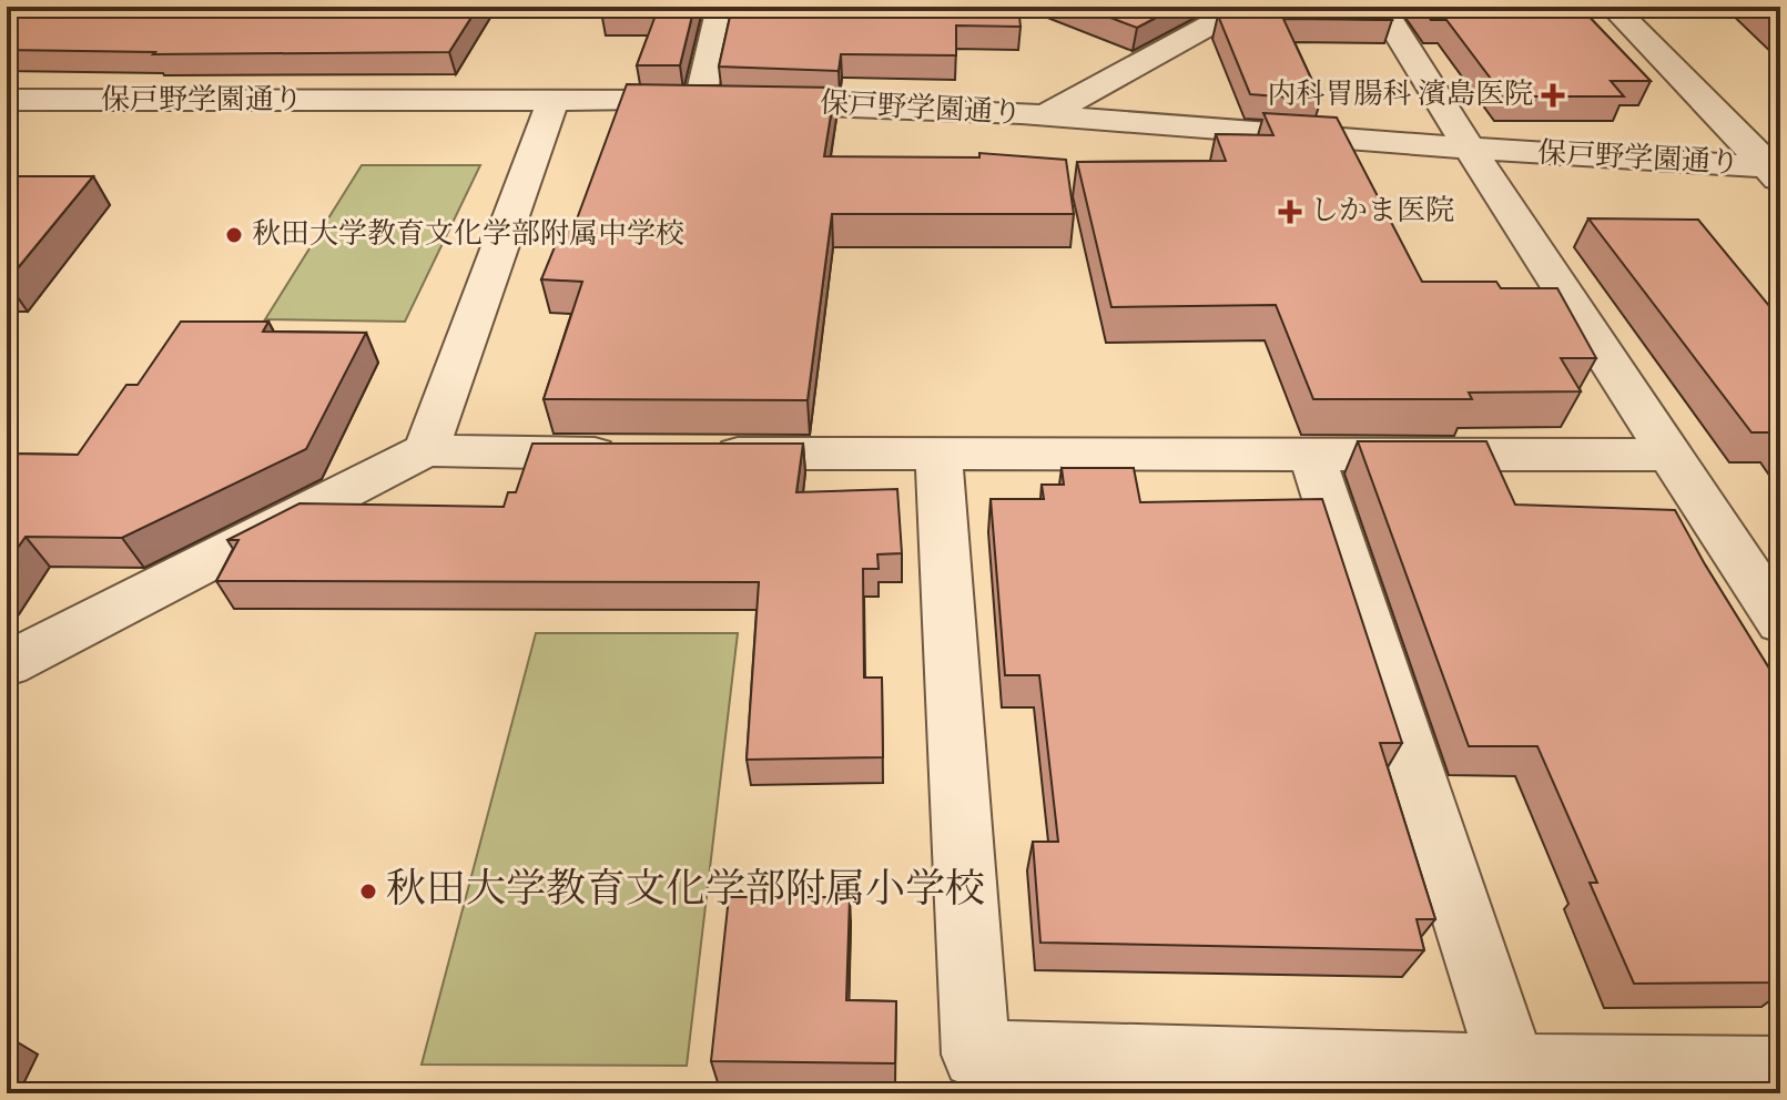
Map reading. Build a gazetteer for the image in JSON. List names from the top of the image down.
{
  "streets": {
    "street": ["保戸野学園通り"]
  },
  "places": {
    "health": ["内科胃腸科 濱島医院", "しかま医院"],
    "other": ["秋田大学教育文化学部附属中学校", "秋田大学教育文化学部附属小学校"]
  }
}
